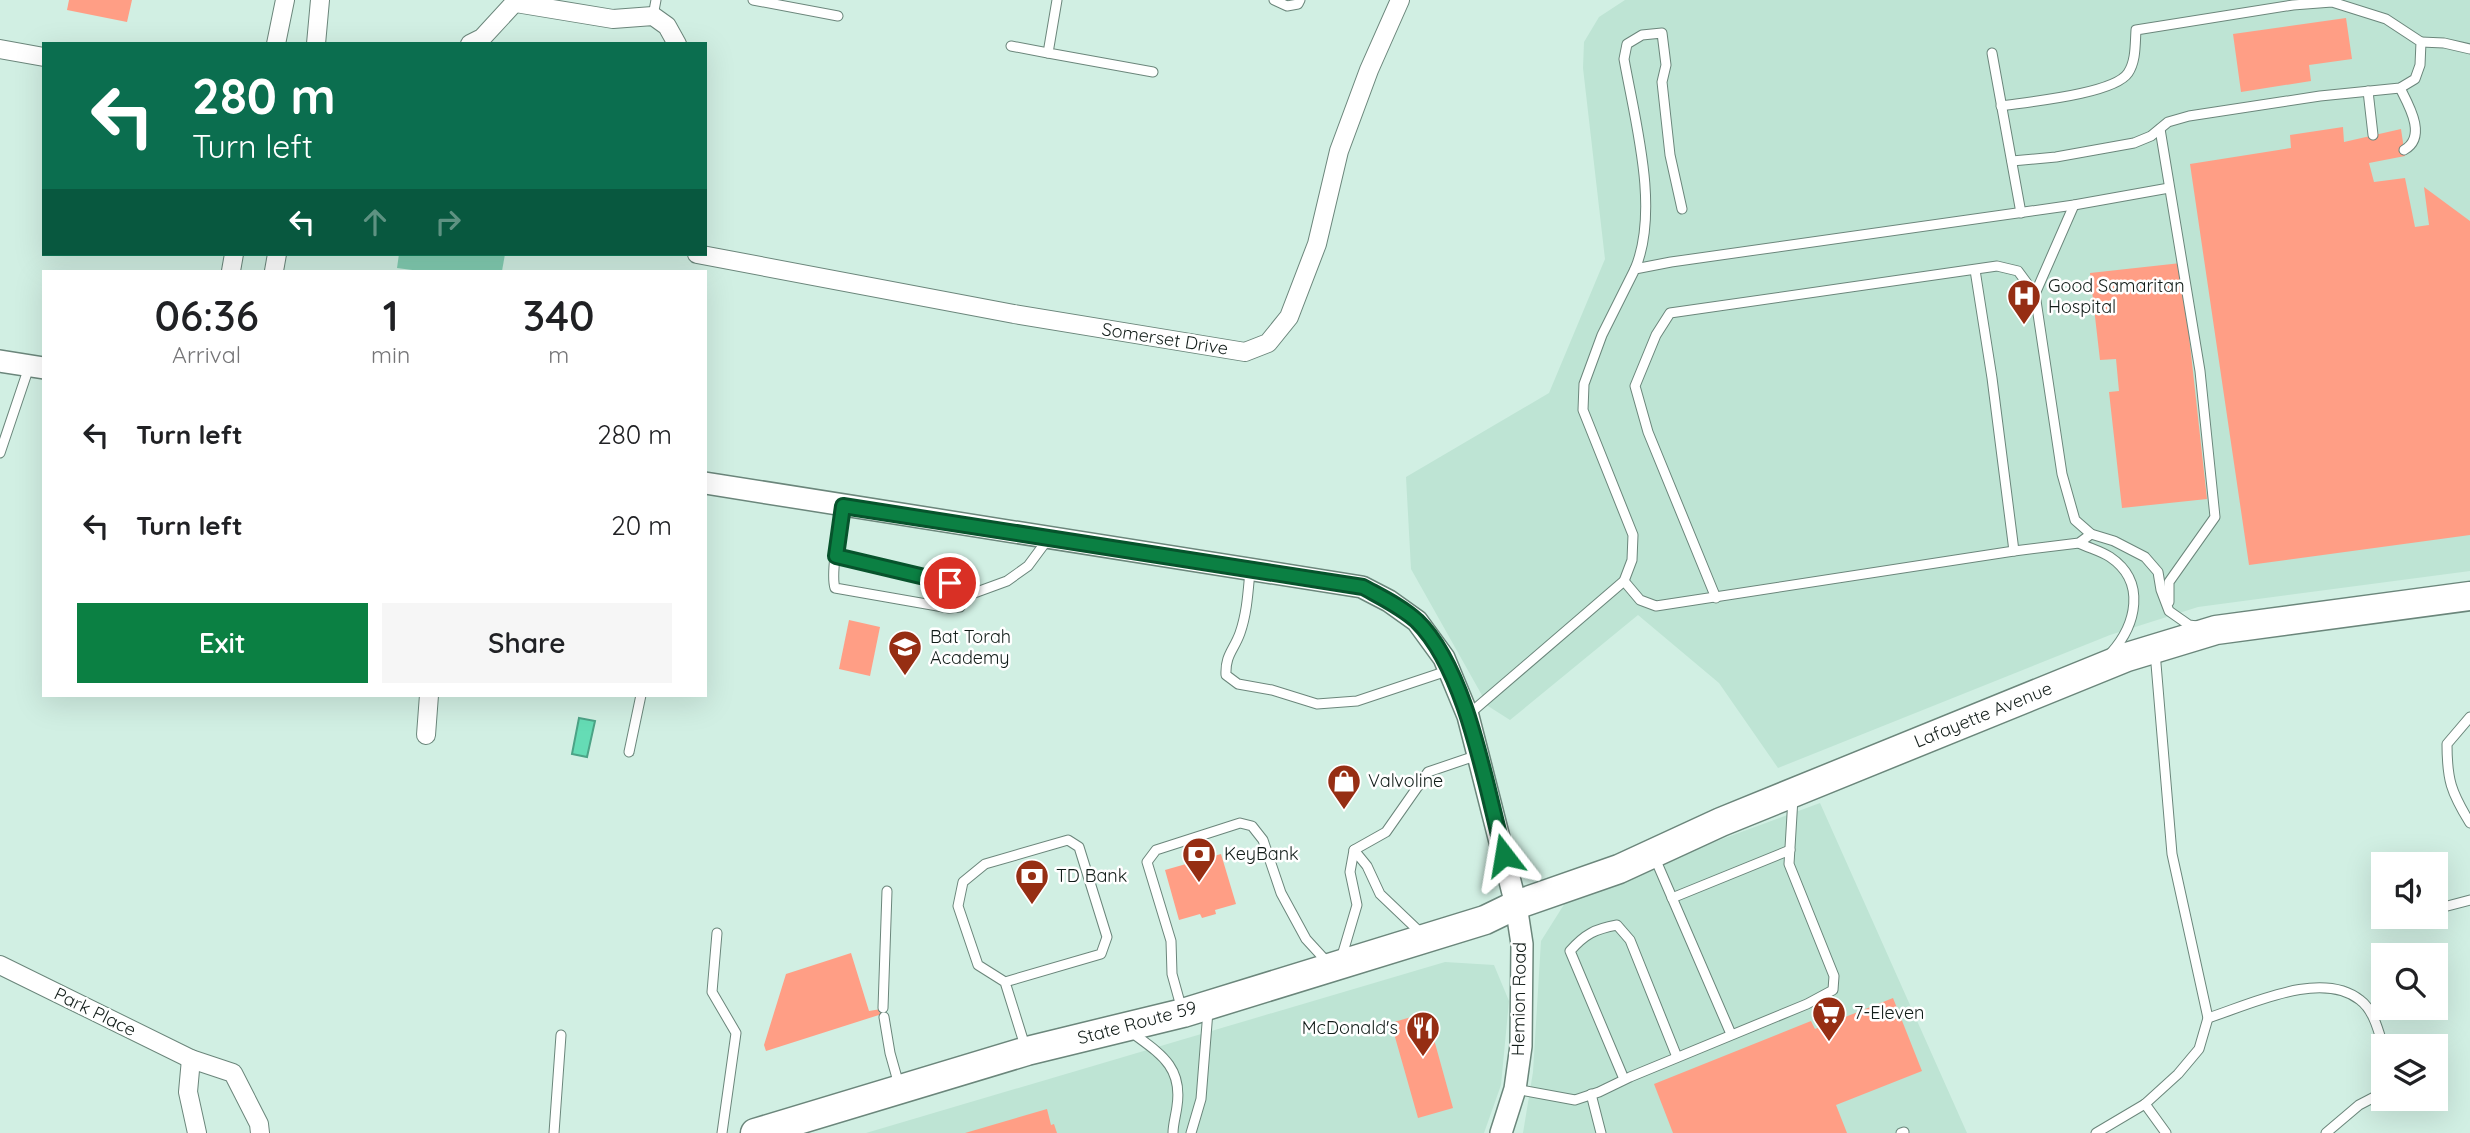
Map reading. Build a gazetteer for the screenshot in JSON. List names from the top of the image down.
{
  "streets": {
    "main road": ["Lafayette Avenue", "State Route 59"],
    "street": ["Somerset Drive", "Hemion Road", "Park Place"]
  },
  "crossings": [
    ["Lafayette Avenue", "Hemion Road"],
    ["Lafayette Avenue", "State Route 59"],
    ["Hemion Road", "State Route 59"]
  ],
  "places": {
    "hospital": ["Good Samaritan Hospital"],
    "school or university": ["Bat Torah Academy"],
    "shop": ["Valvoline"],
    "bank": ["KeyBank", "TD Bank"],
    "supermarket": ["7-Eleven"],
    "restaurant": ["McDonald's"]
  },
  "page": {
    "turn": ["280 m", "Turn left"],
    "eta": [
      "06:36",
      "Arrival",
      "1",
      "min",
      "340",
      "m"
    ],
    "list": [
      {
        "name": "Turn left",
        "value": "280 m"
      },
      {
        "name": "Turn left",
        "value": "20 m"
      }
    ],
    "buttons": ["Exit", "Share"]
  }
}
